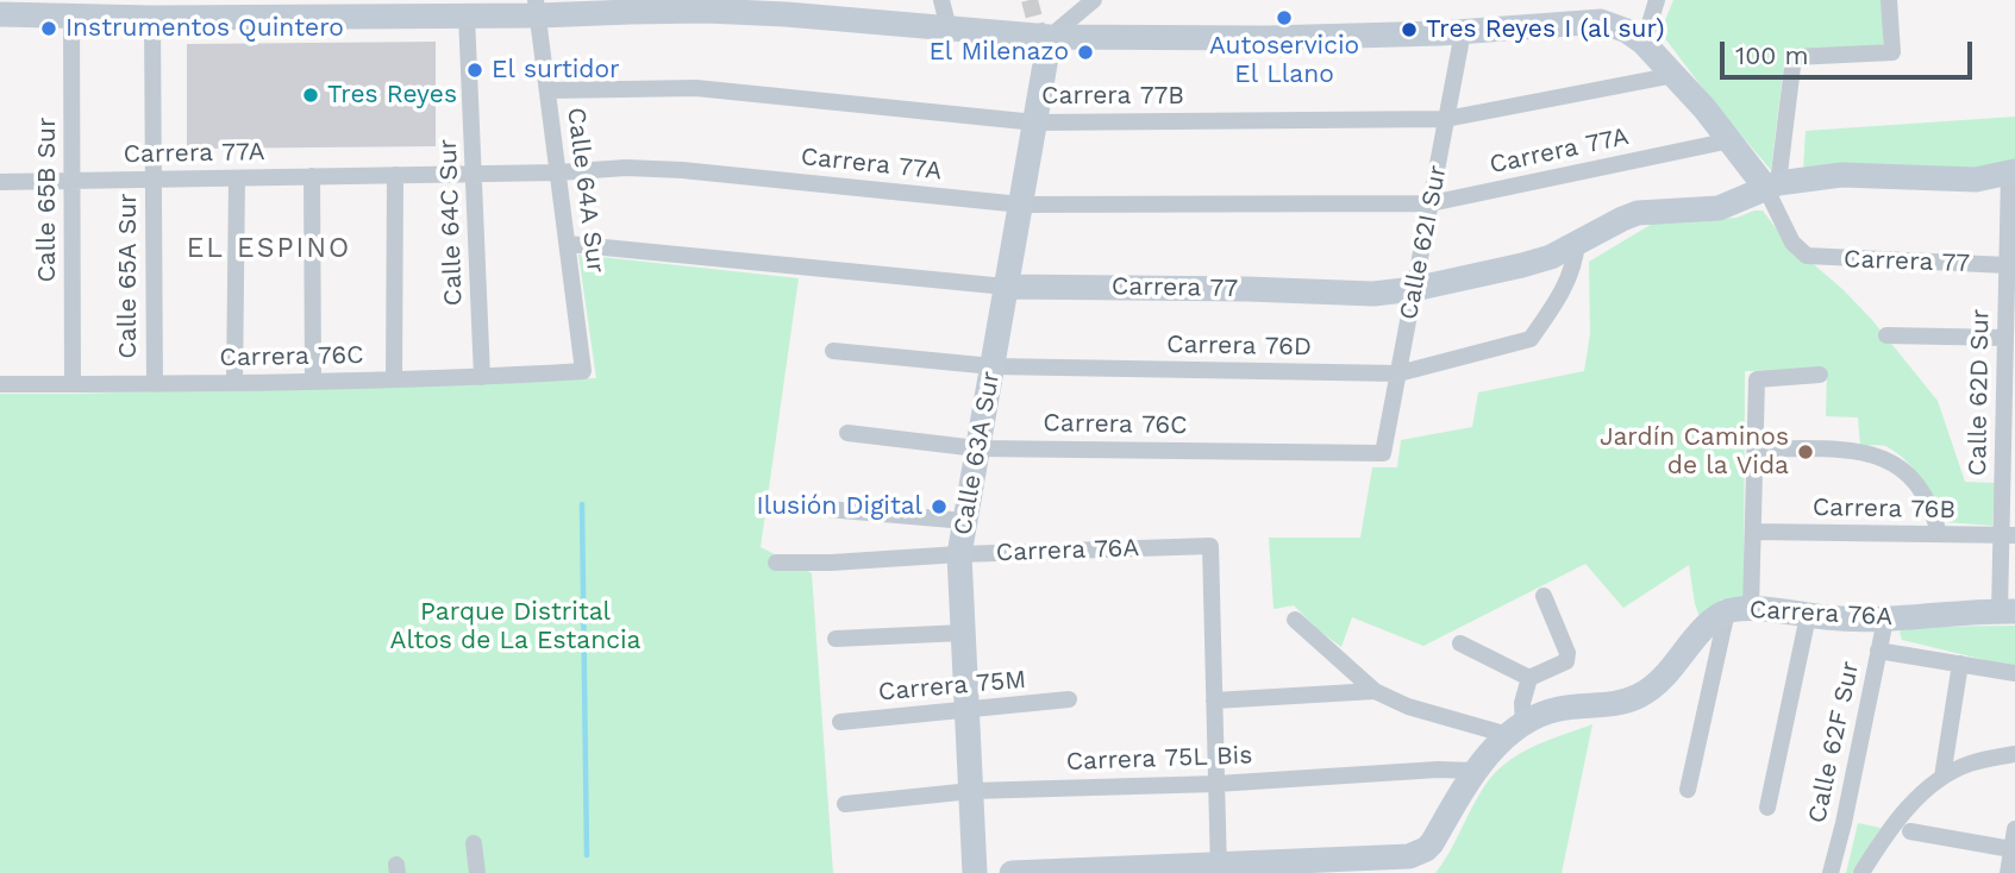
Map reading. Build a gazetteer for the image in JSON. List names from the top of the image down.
{
  "streets": {
    "street": [
      "Carrera 77B",
      "Carrera 77A",
      "Calle 64A Sur",
      "Calle 65B Sur",
      "Calle 64C Sur",
      "Calle 62I Sur",
      "Carrera 77",
      "Calle 65A Sur",
      "Carrera 76D",
      "Carrera 76C",
      "Calle 62D Sur",
      "Calle 63A Sur",
      "Carrera 76B",
      "Carrera 76A",
      "Carrera 75M",
      "Calle 62F Sur",
      "Carrera 75L Bis"
    ]
  },
  "crossings": [
    ["Carrera 77B", "Calle 64A Sur"],
    ["Carrera 77B", "Calle 62I Sur"],
    ["Carrera 77B", "Calle 63A Sur"],
    ["Carrera 77A", "Calle 64A Sur"],
    ["Carrera 77A", "Calle 65B Sur"],
    ["Carrera 77A", "Calle 64C Sur"],
    ["Carrera 77A", "Calle 62I Sur"],
    ["Carrera 77A", "Calle 65A Sur"],
    ["Carrera 77A", "Calle 63A Sur"],
    ["Calle 64A Sur", "Carrera 77"],
    ["Calle 64A Sur", "Carrera 76C"],
    ["Calle 65B Sur", "Carrera 76C"],
    ["Calle 64C Sur", "Carrera 76C"],
    ["Calle 62I Sur", "Carrera 77"],
    ["Calle 62I Sur", "Carrera 76D"],
    ["Calle 62I Sur", "Carrera 76C"],
    ["Carrera 77", "Carrera 76D"],
    ["Carrera 77", "Calle 62D Sur"],
    ["Carrera 77", "Calle 63A Sur"],
    ["Calle 65A Sur", "Carrera 76C"],
    ["Carrera 76D", "Calle 63A Sur"],
    ["Carrera 76C", "Calle 63A Sur"],
    ["Calle 62D Sur", "Carrera 76B"],
    ["Calle 62D Sur", "Carrera 76A"],
    ["Calle 63A Sur", "Carrera 76A"],
    ["Calle 63A Sur", "Carrera 75M"],
    ["Calle 63A Sur", "Carrera 75L Bis"],
    ["Carrera 76A", "Calle 62F Sur"]
  ],
  "districts": ["EL ESPINO"],
  "parks": ["Parque Distrital Altos de La Estancia"],
  "places": [
    "Autoservicio El Llano",
    "Instrumentos Quintero",
    "Tres Reyes I (al sur)",
    "El Milenazo",
    "El surtidor",
    "Tres Reyes",
    "Jardín Caminos de la Vida",
    "Ilusión Digital"
  ],
  "scale_bar": "100 m"
}
